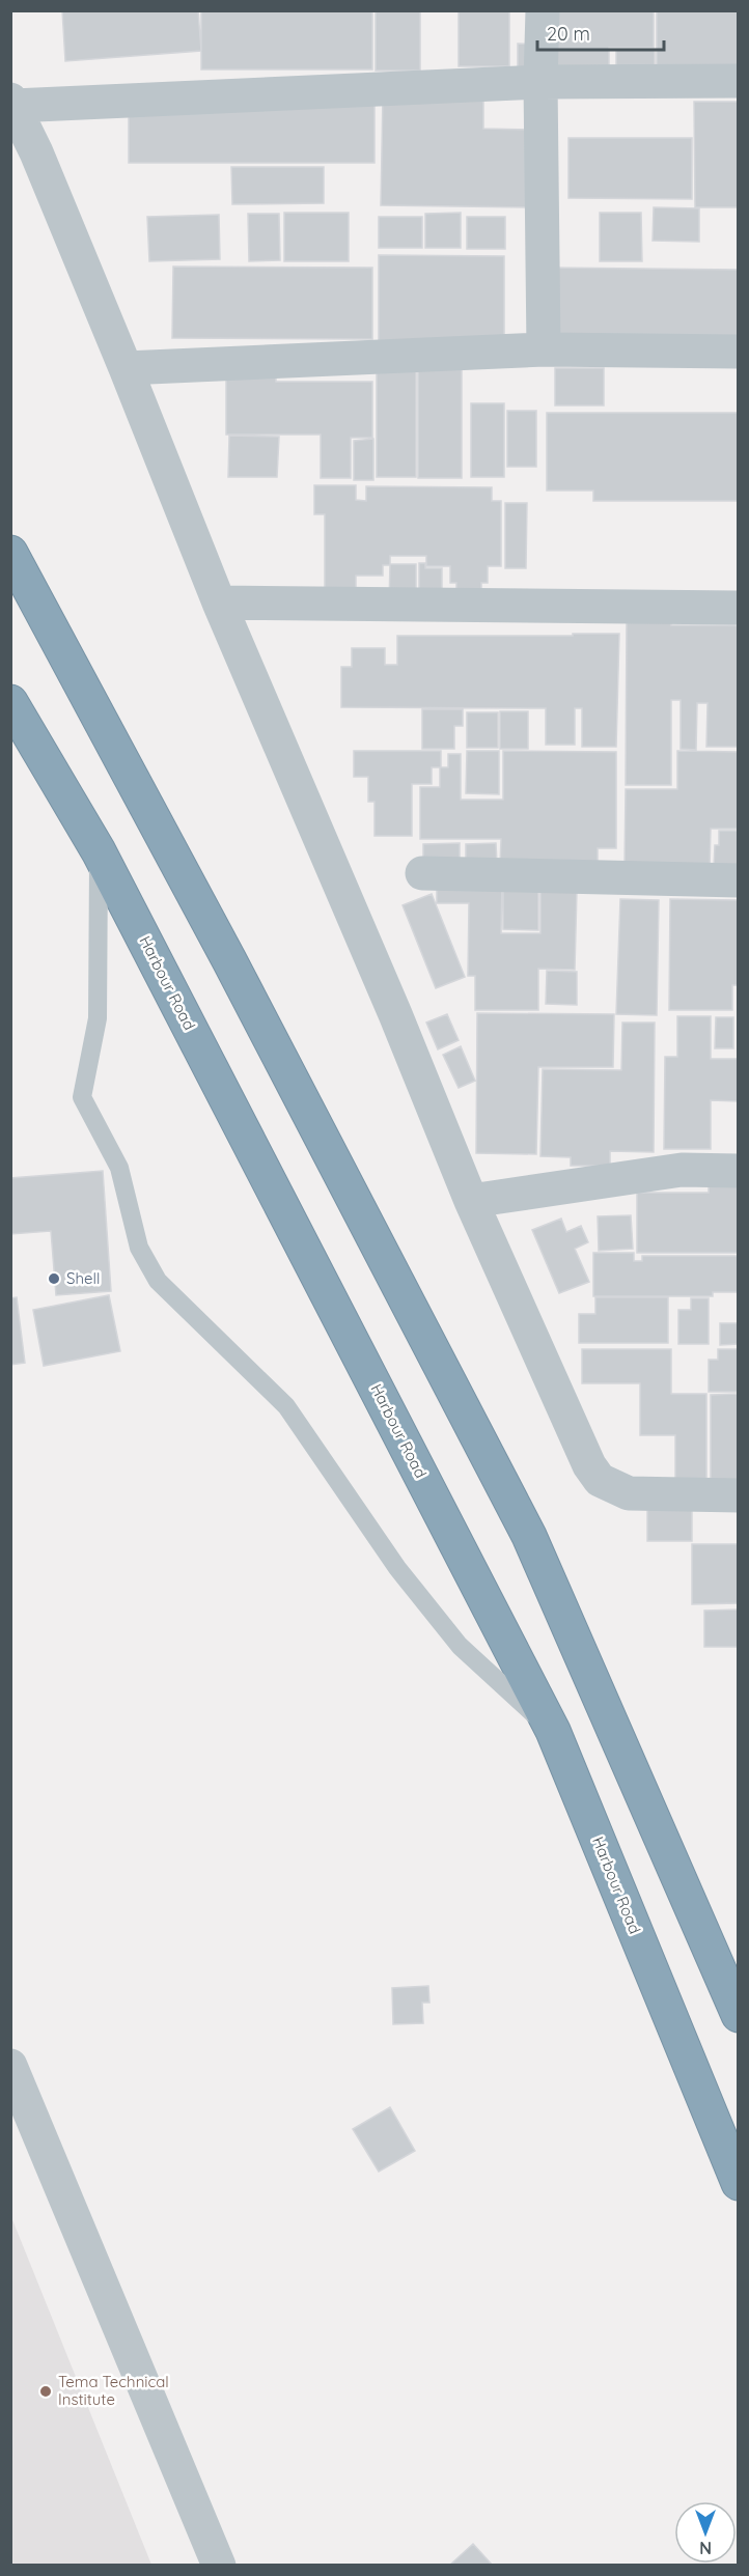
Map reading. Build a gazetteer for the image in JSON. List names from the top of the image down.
{
  "streets": {
    "highway": ["Harbour Road"]
  },
  "places": ["Shell", "Tema Technical Institute"],
  "scale_bar": "20 m",
  "north": "bottom"
}
